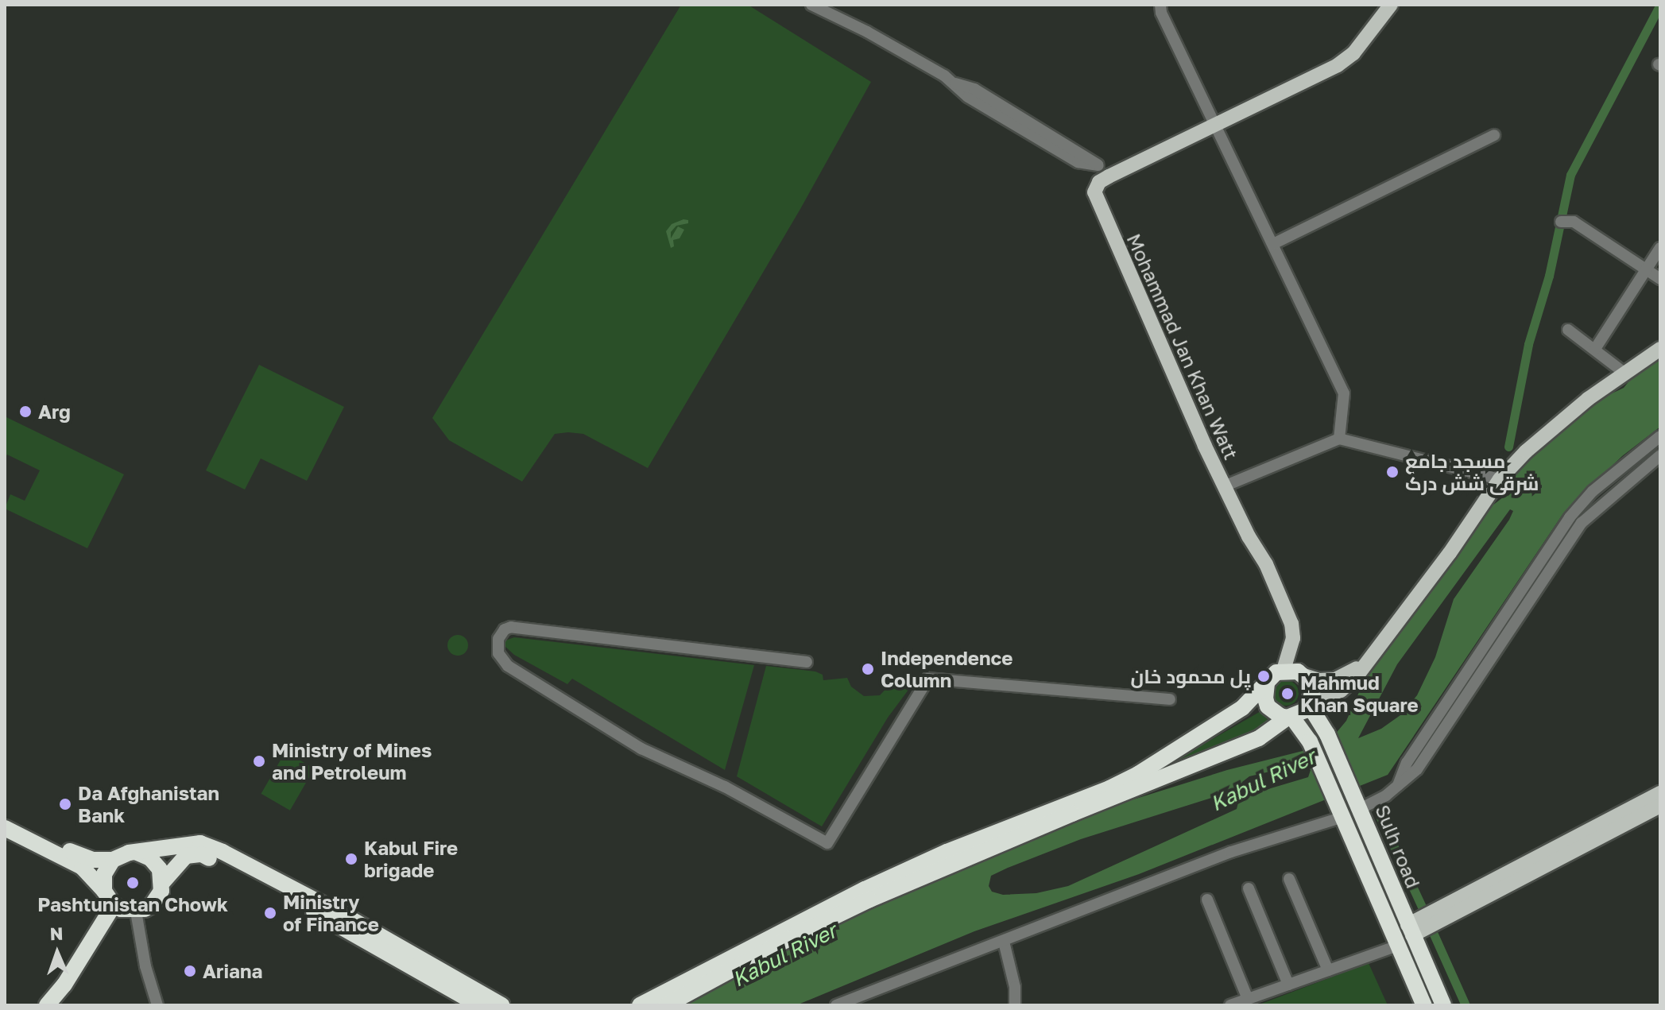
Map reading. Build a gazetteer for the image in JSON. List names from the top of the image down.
{
  "streets": {
    "highway": ["Sulh road"],
    "main road": ["Mohammad Jan Khan Watt"]
  },
  "crossings": [
    ["Mohammad Jan Khan Watt", "Sulh road"]
  ],
  "water": ["Kabul River"],
  "places": [
    "Arg",
    "مسجد جامع شرقی شش درک",
    "Independence Column",
    "پل محمود خان",
    "Mahmud Khan Square",
    "Ministry of Mines and Petroleum",
    "Da Afghanistan Bank",
    "Kabul Fire brigade",
    "Pashtunistan Chowk",
    "Ministry of Finance",
    "Ariana"
  ],
  "north": "top"
}
